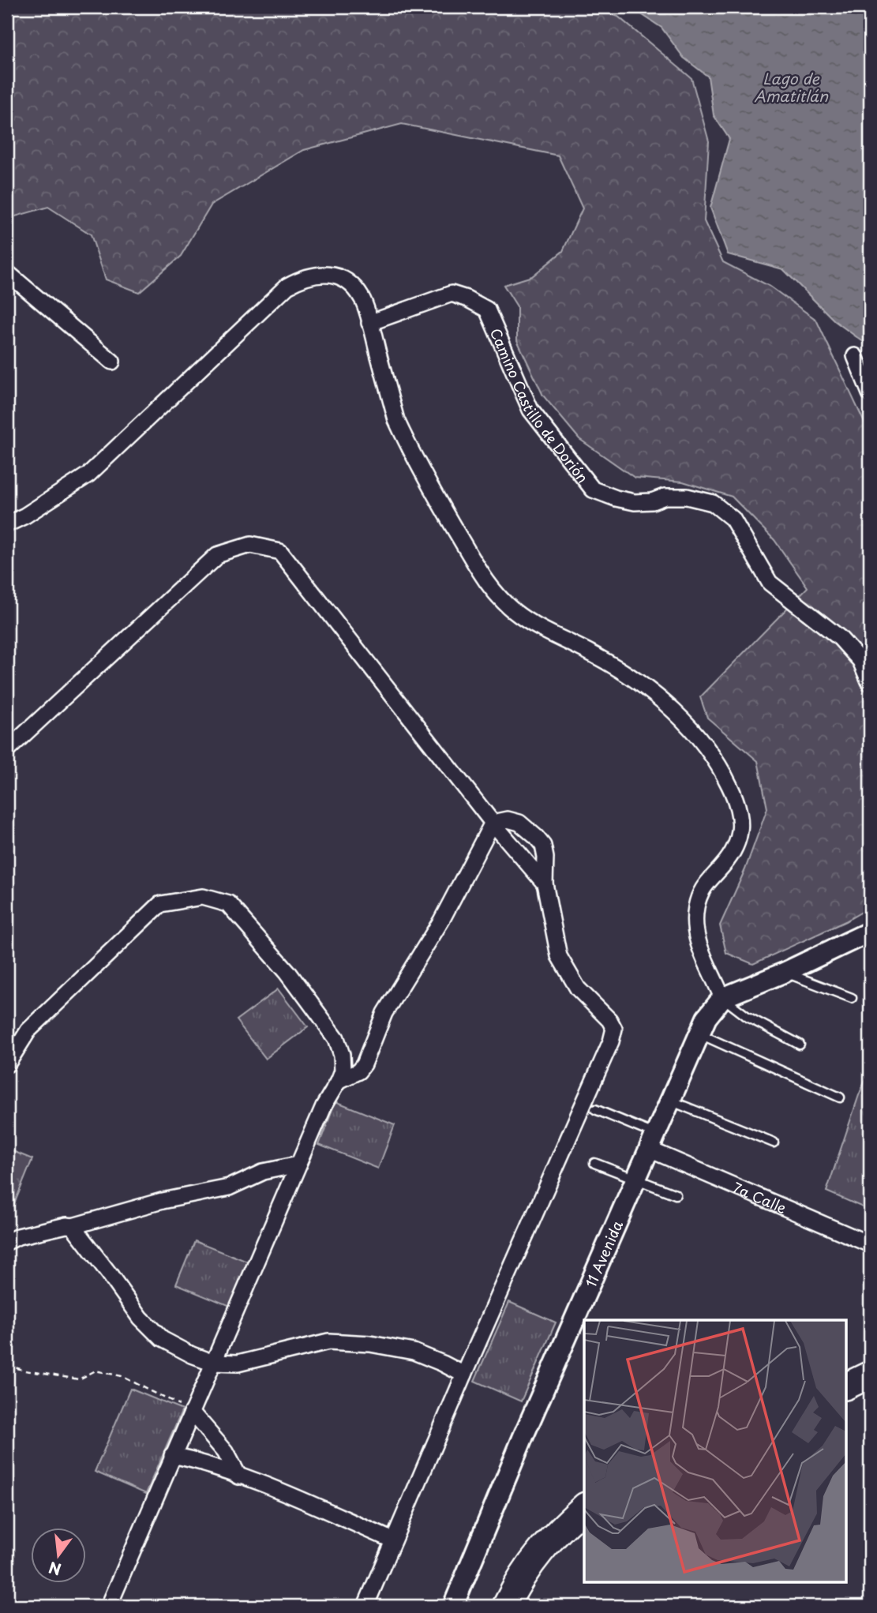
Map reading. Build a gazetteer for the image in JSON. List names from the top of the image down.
{
  "streets": {
    "street": ["Camino Castillo de Dorión", "7a Calle", "11 Avenida"]
  },
  "crossings": [
    ["7a Calle", "11 Avenida"]
  ],
  "water": ["Lago de Amatitlán"],
  "north": "bottom"
}
